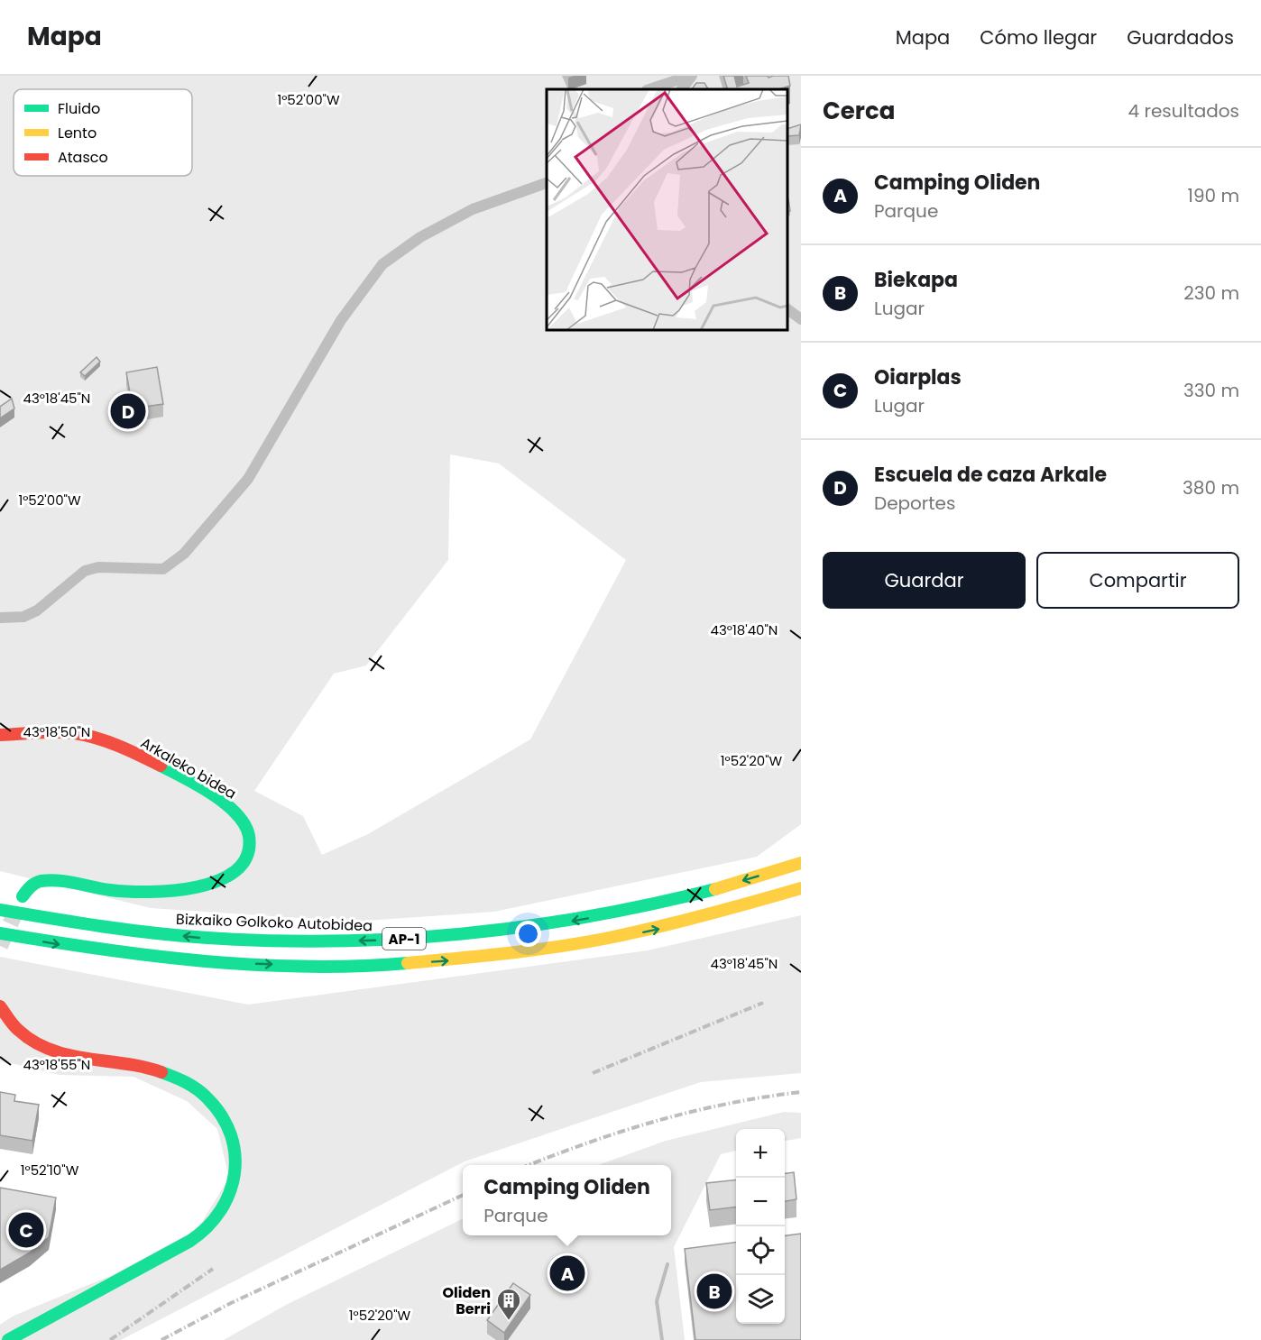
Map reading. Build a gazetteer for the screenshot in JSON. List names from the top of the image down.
{
  "streets": {
    "main road": ["Arkaleko bidea", "Bizkaiko Golkoko Autobidea", "AP-1"]
  },
  "places": {
    "building": ["Oliden Berri"]
  },
  "legend": ["Fluido", "Lento", "Atasco"],
  "page": {
    "header": "Mapa",
    "nav": ["Mapa", "Cómo llegar", "Guardados"],
    "heading": ["Cerca", "4 resultados"],
    "list": [
      {
        "mark": "A",
        "name": "Camping Oliden",
        "note": "Parque",
        "value": "190 m"
      },
      {
        "mark": "B",
        "name": "Biekapa",
        "note": "Lugar",
        "value": "230 m"
      },
      {
        "mark": "C",
        "name": "Oiarplas",
        "note": "Lugar",
        "value": "330 m"
      },
      {
        "mark": "D",
        "name": "Escuela de caza Arkale",
        "note": "Deportes",
        "value": "380 m"
      }
    ],
    "pins": [
      "D",
      "C",
      "A",
      "B"
    ],
    "buttons": ["Guardar", "Compartir"],
    "map_buttons": ["+", "−"],
    "popup": ["Camping Oliden", "Parque"]
  },
  "coordinates": [
    "1°52'00\"W",
    "43°18'45\"N",
    "43°18'40\"N",
    "43°18'50\"N",
    "1°52'20\"W",
    "43°18'55\"N",
    "1°52'10\"W"
  ]
}
